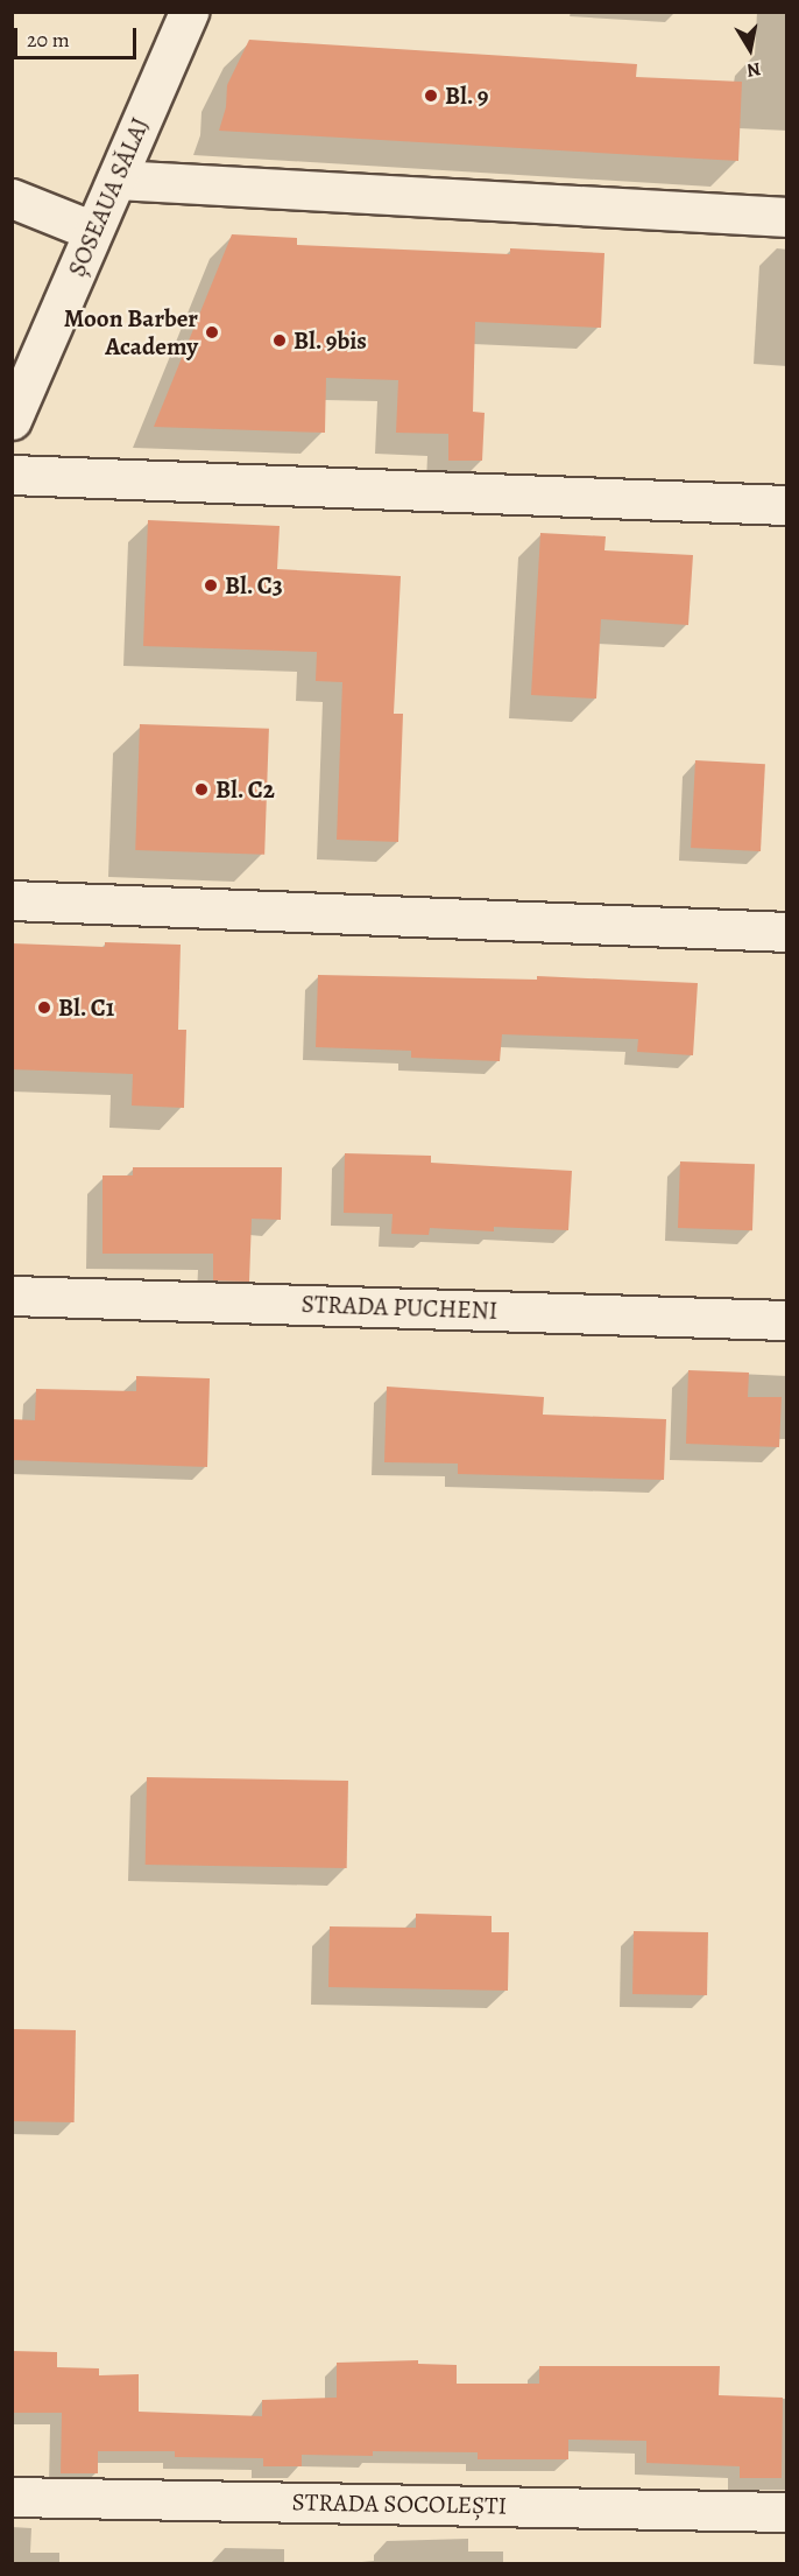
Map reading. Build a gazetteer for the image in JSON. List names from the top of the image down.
{
  "streets": {
    "street": ["ȘOSEAUA SĂLAJ", "STRADA PUCHENI", "STRADA SOCOLEȘTI"]
  },
  "places": [
    "Bl. 9",
    "Moon Barber Academy",
    "Bl. 9bis",
    "Bl. C3",
    "Bl. C2",
    "Bl. C1"
  ],
  "scale_bar": "20 m",
  "north": "bottom"
}
